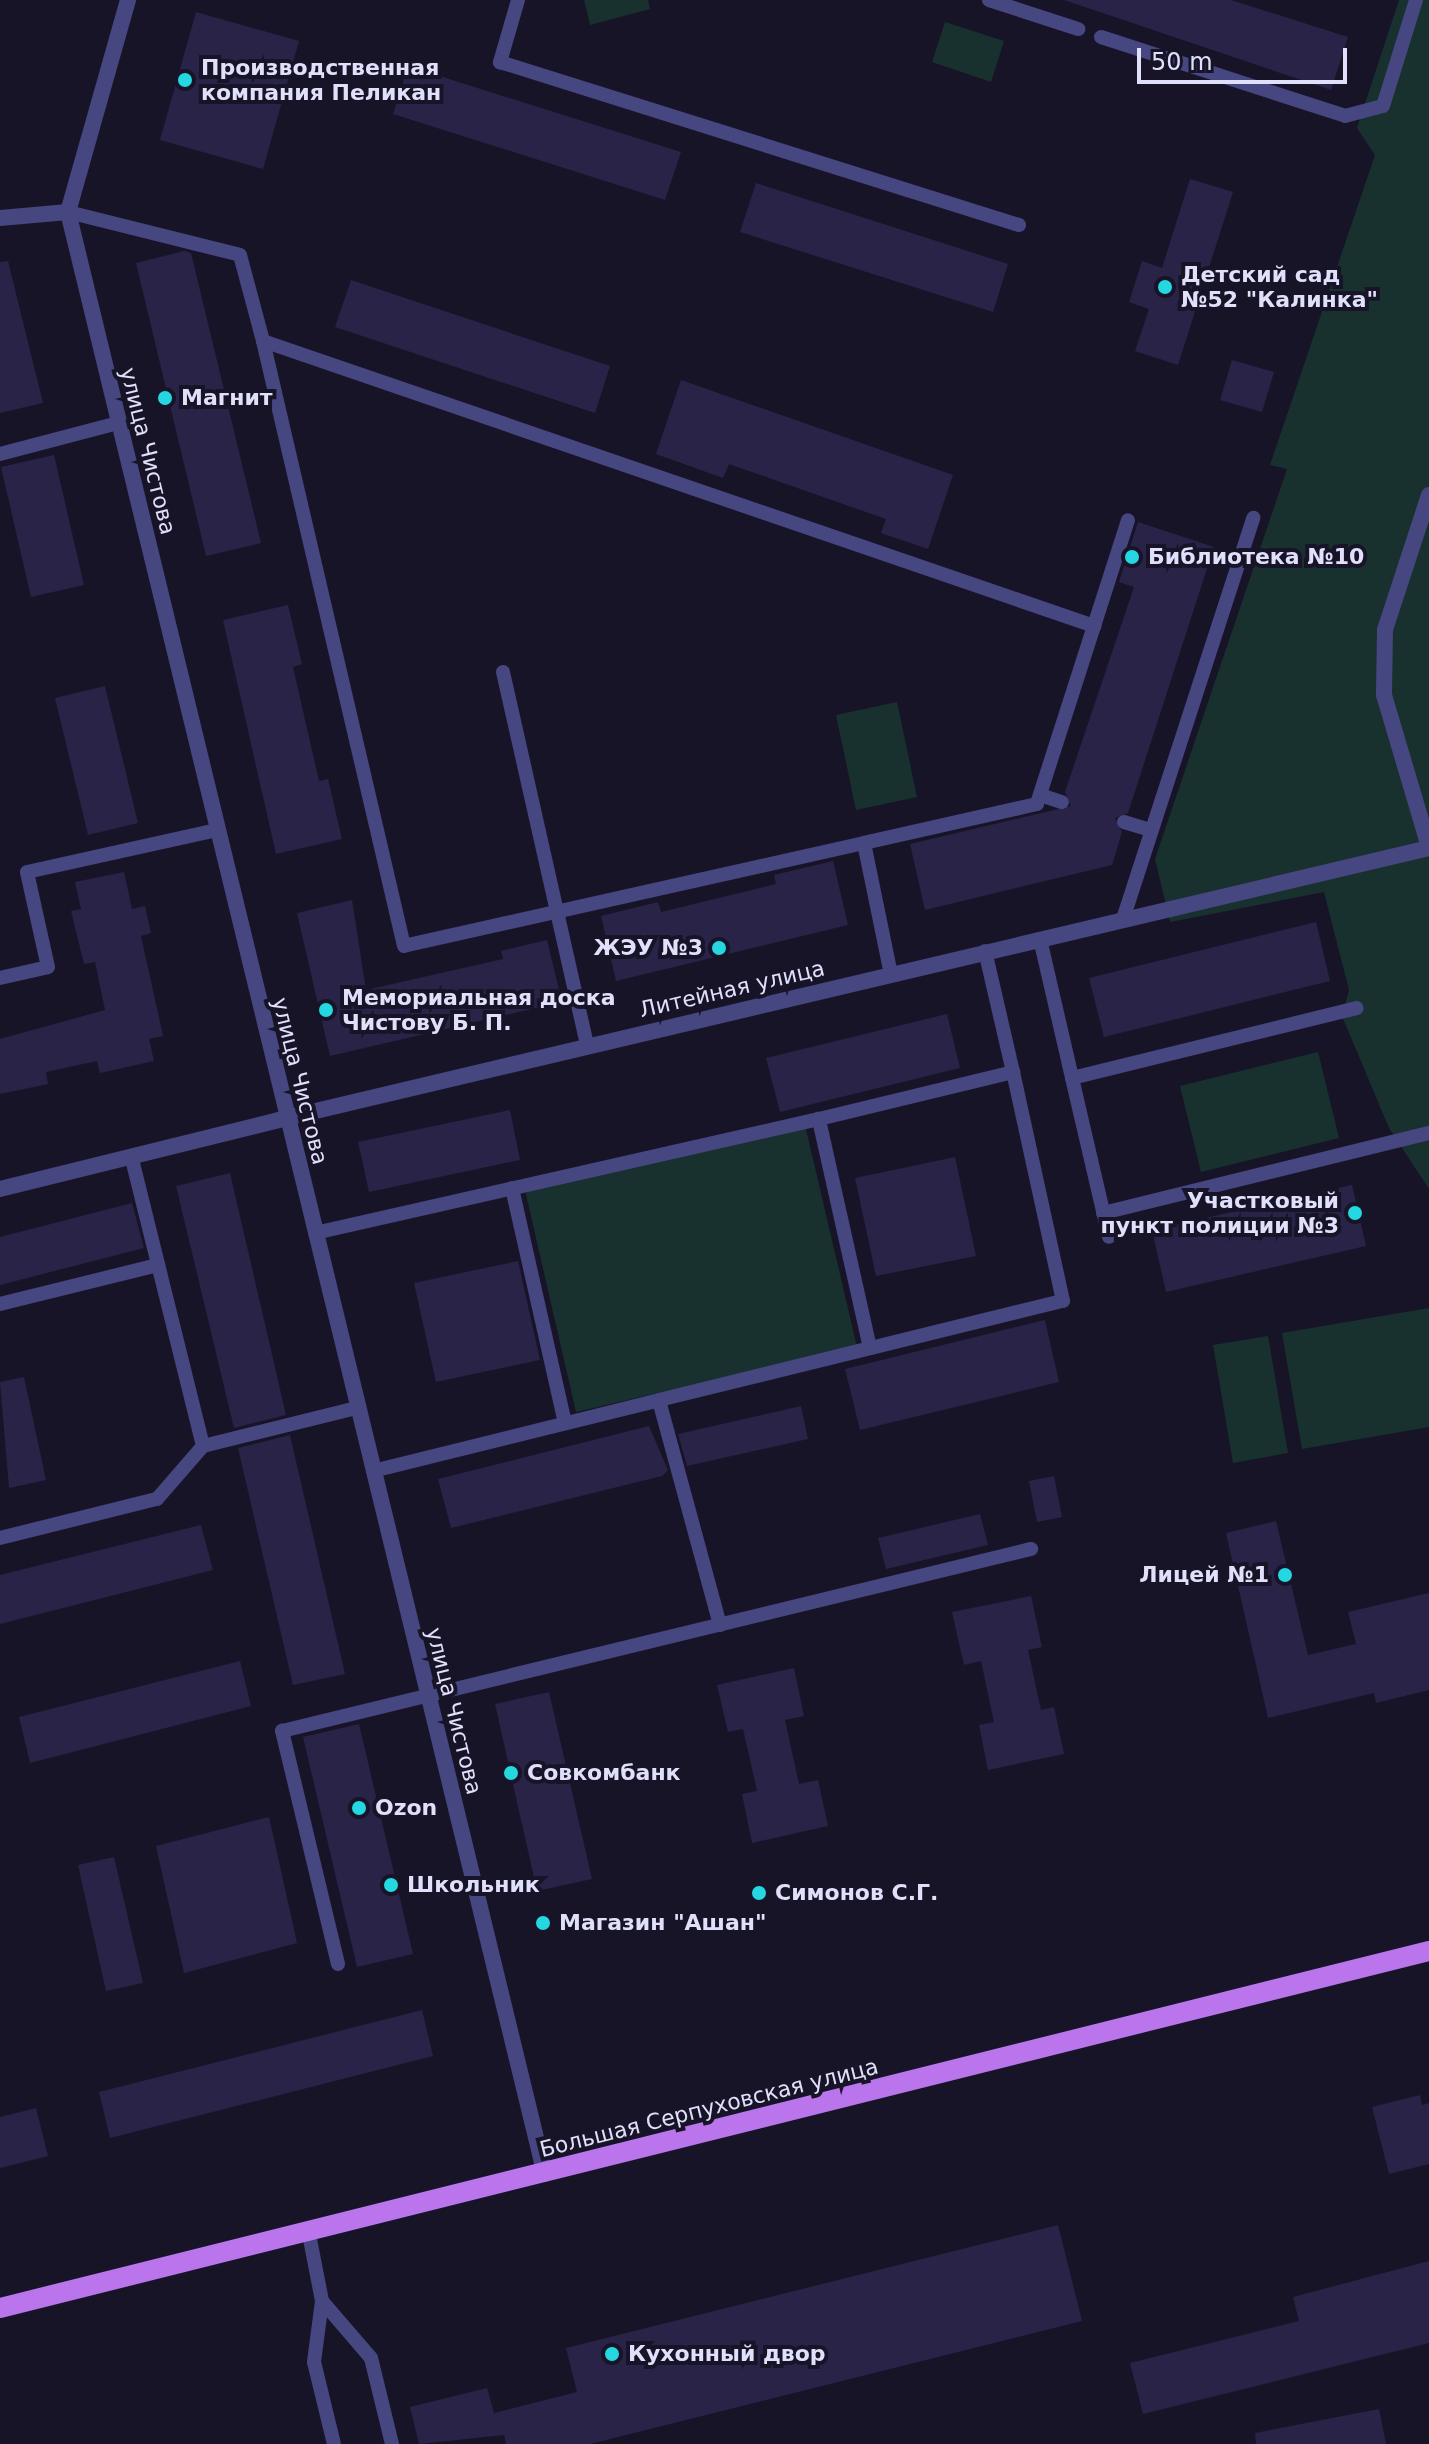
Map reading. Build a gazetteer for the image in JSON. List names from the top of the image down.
{
  "streets": {
    "main road": ["Большая Серпуховская улица"],
    "street": ["улица Чистова", "Литейная улица"]
  },
  "crossings": [
    ["улица Чистова", "Литейная улица"],
    ["улица Чистова", "Большая Серпуховская улица"]
  ],
  "places": [
    "Производственная компания Пеликан",
    "Детский сад №52 \"Калинка\"",
    "Магнит",
    "Библиотека №10",
    "ЖЭУ №3",
    "Мемориальная доска Чистову Б. П.",
    "Участковый пункт полиции №3",
    "Лицей №1",
    "Совкомбанк",
    "Ozon",
    "Школьник",
    "Симонов С.Г.",
    "Магазин \"Ашан\"",
    "Кухонный двор"
  ],
  "scale_bar": "50 m"
}
